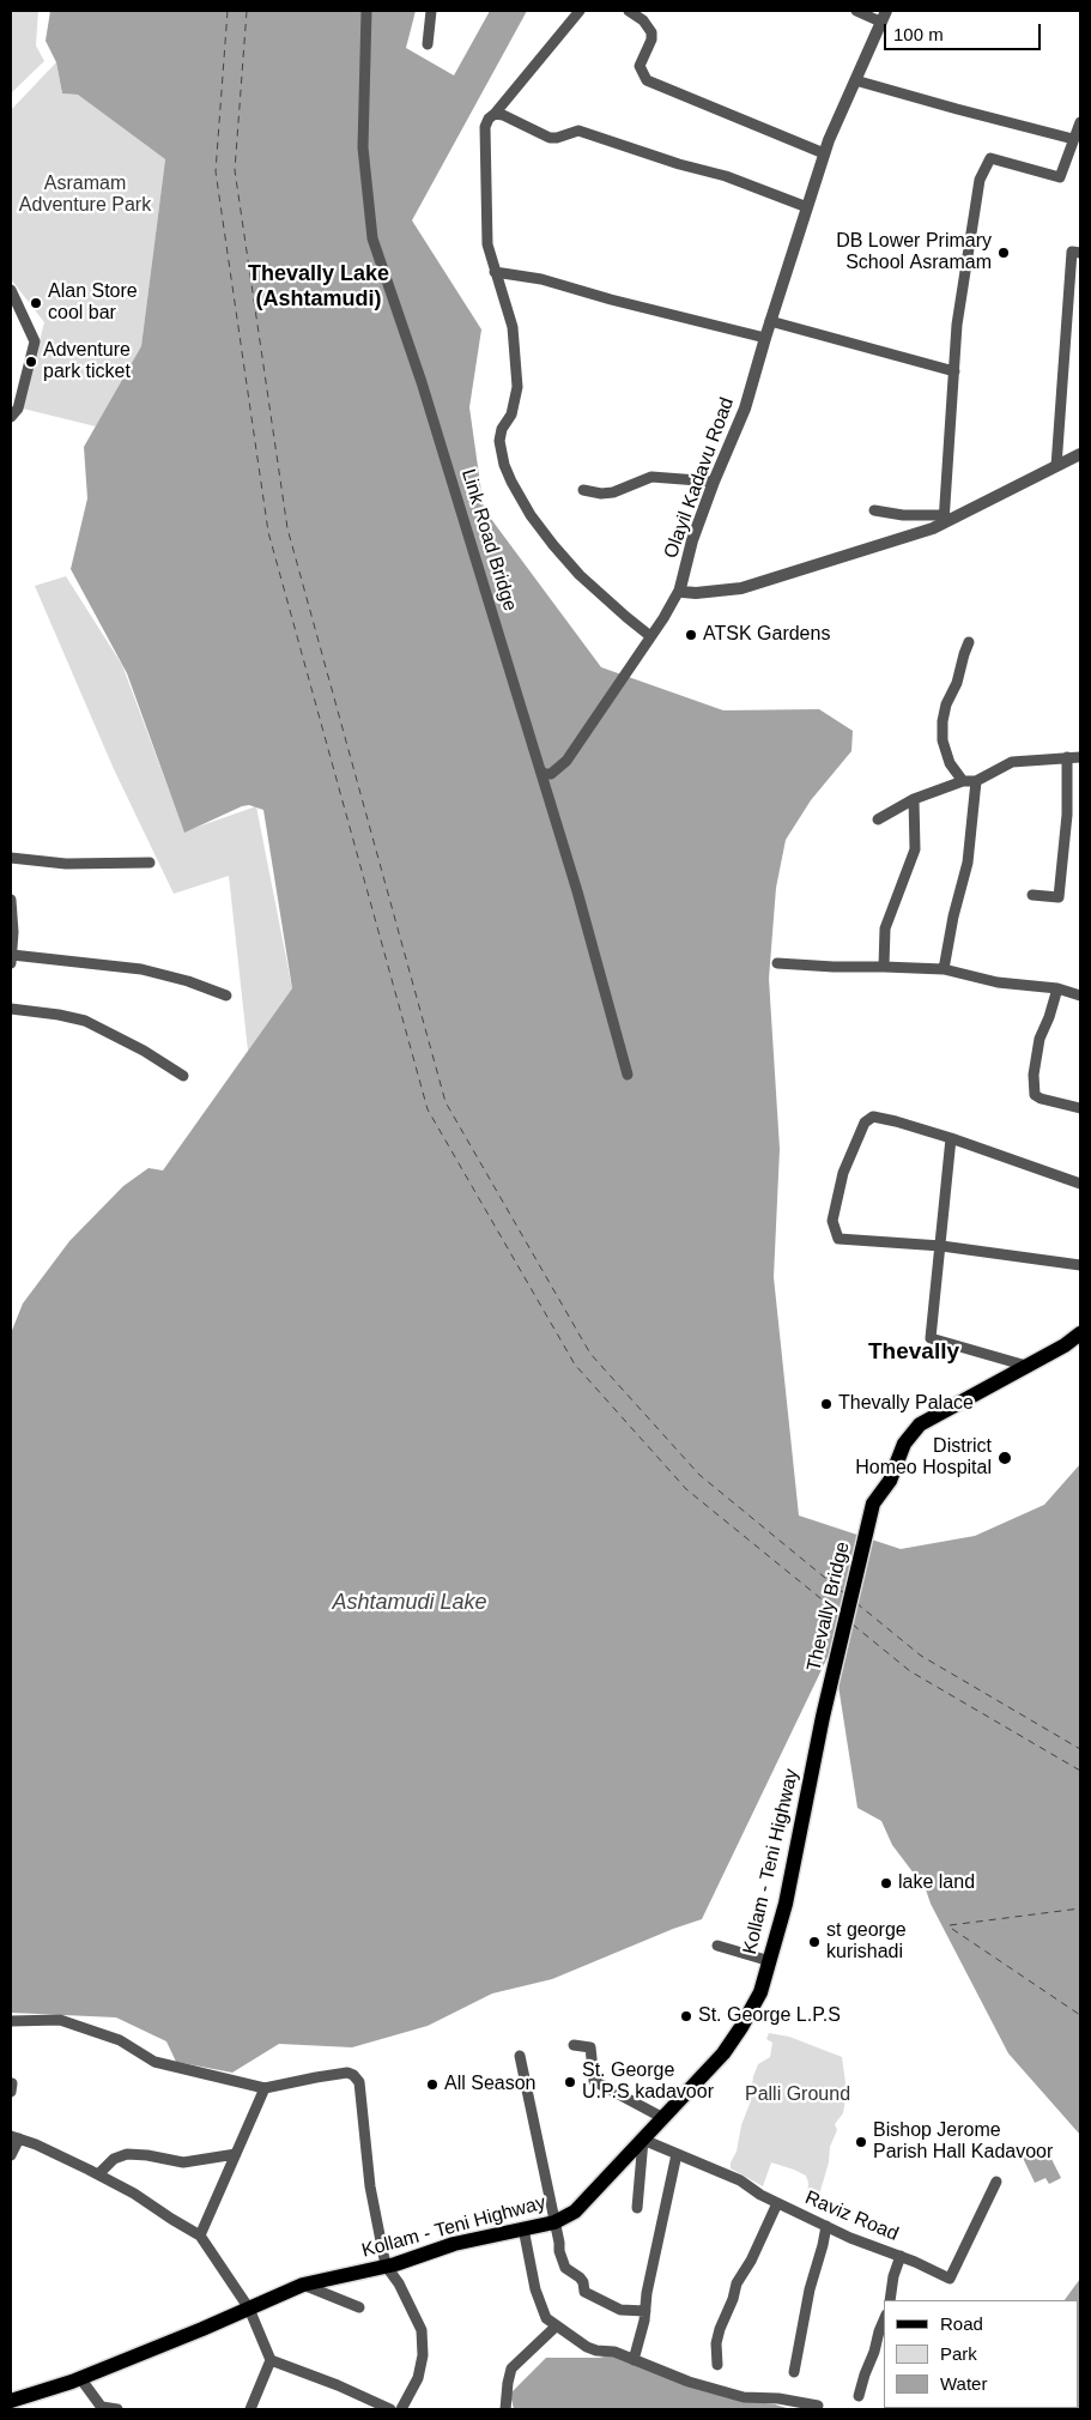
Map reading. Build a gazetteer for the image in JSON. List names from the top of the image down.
{
  "streets": {
    "main road": ["Thevally Bridge", "Kollam - Teni Highway"],
    "street": ["Olayil Kadavu Road", "Link Road Bridge", "Raviz Road"]
  },
  "crossings": [
    ["Thevally Bridge", "Kollam - Teni Highway"],
    ["Kollam - Teni Highway", "Raviz Road"]
  ],
  "districts": ["Thevally Lake (Ashtamudi)", "Thevally"],
  "water": ["Ashtamudi Lake"],
  "parks": ["Asramam Adventure Park", "Palli Ground"],
  "places": [
    "DB Lower Primary School Asramam",
    "Alan Store cool bar",
    "Adventure park ticket",
    "ATSK Gardens",
    "Thevally Palace",
    "District Homeo Hospital",
    "lake land",
    "st george kurishadi",
    "St. George L.P.S",
    "St. George U.P.S kadavoor",
    "All Season",
    "Bishop Jerome Parish Hall Kadavoor"
  ],
  "legend": ["Road", "Park", "Water"],
  "scale_bar": "100 m"
}
